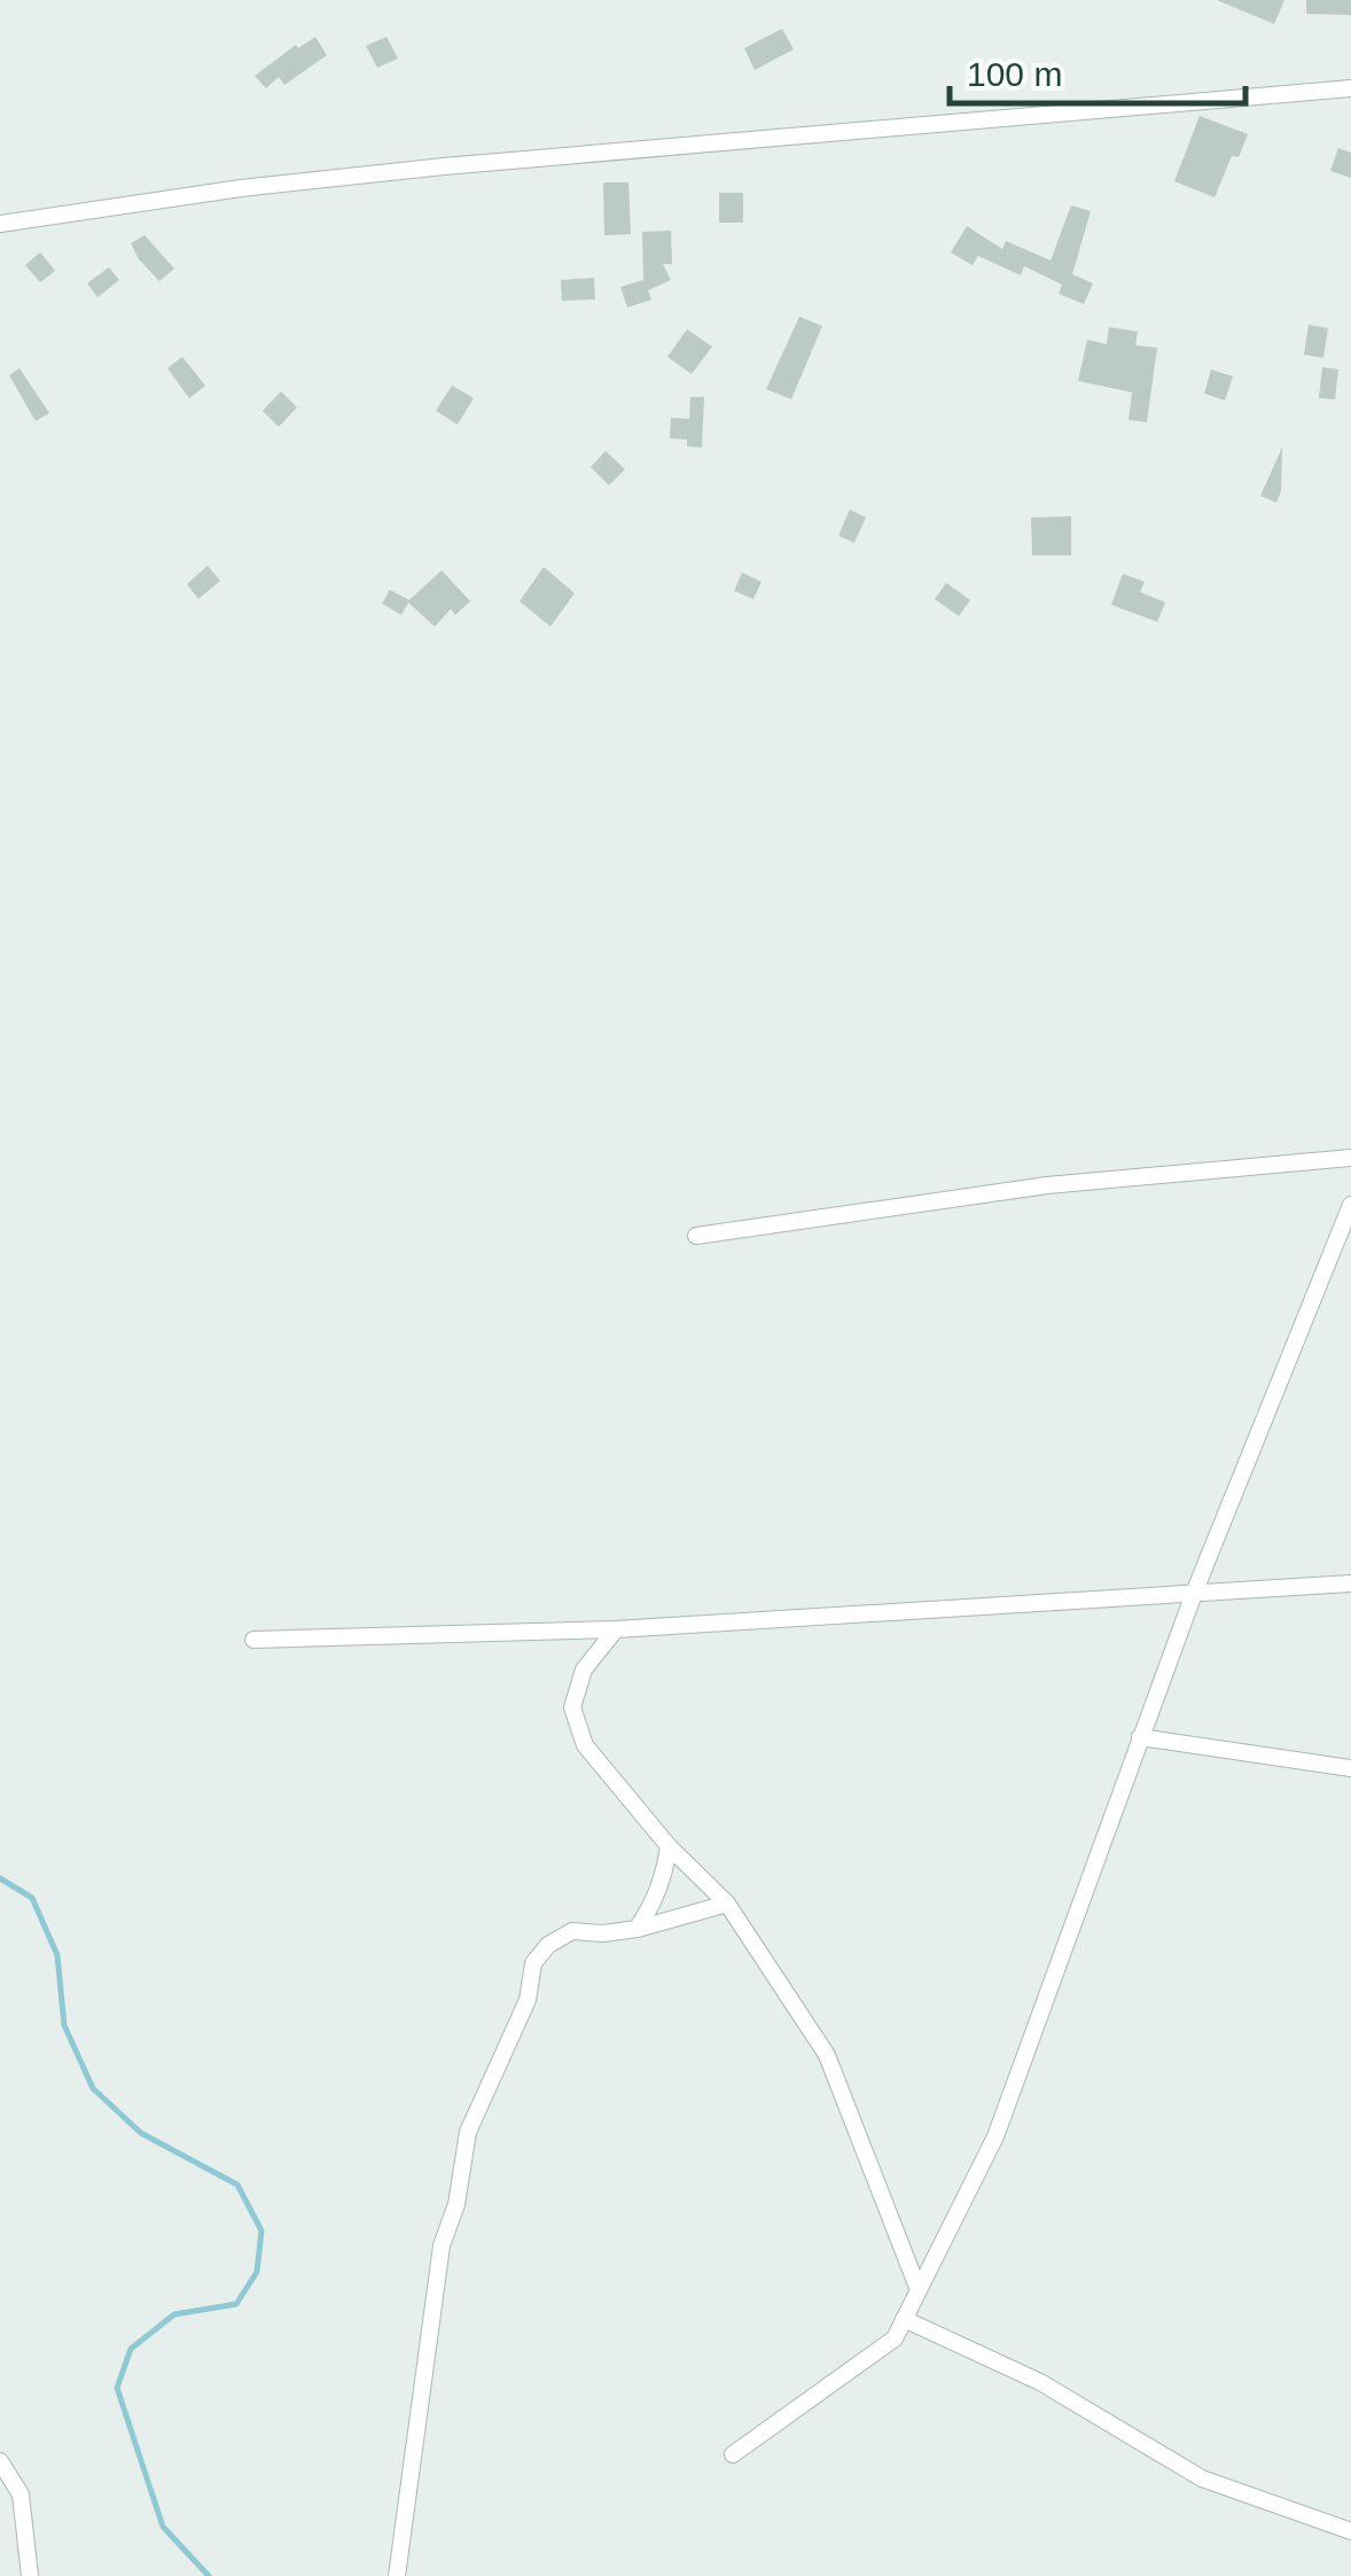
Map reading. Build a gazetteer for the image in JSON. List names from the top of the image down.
{
  "scale_bar": "100 m"
}
